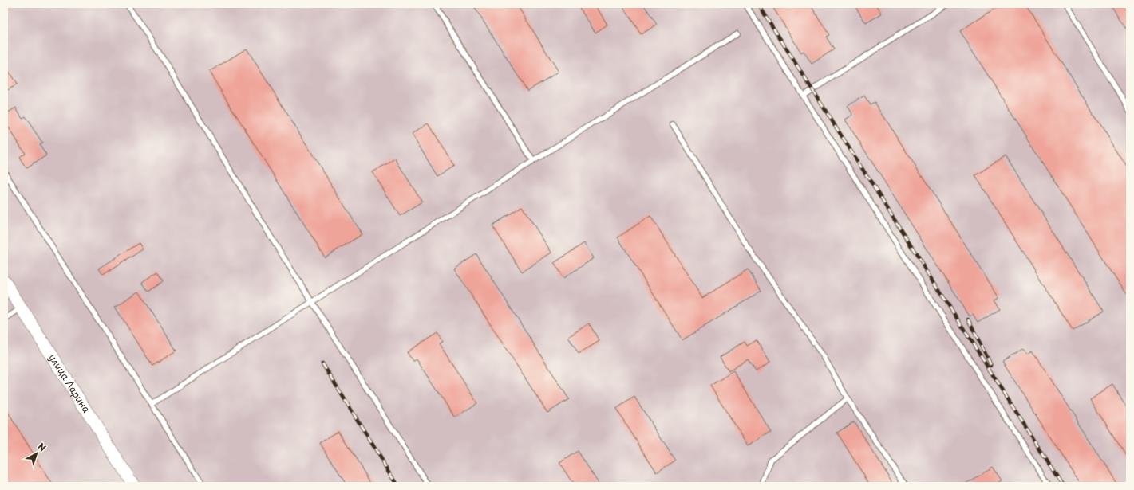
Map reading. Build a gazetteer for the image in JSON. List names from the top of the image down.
{
  "streets": {
    "street": ["улица Ларина"]
  },
  "north": "top right"
}
